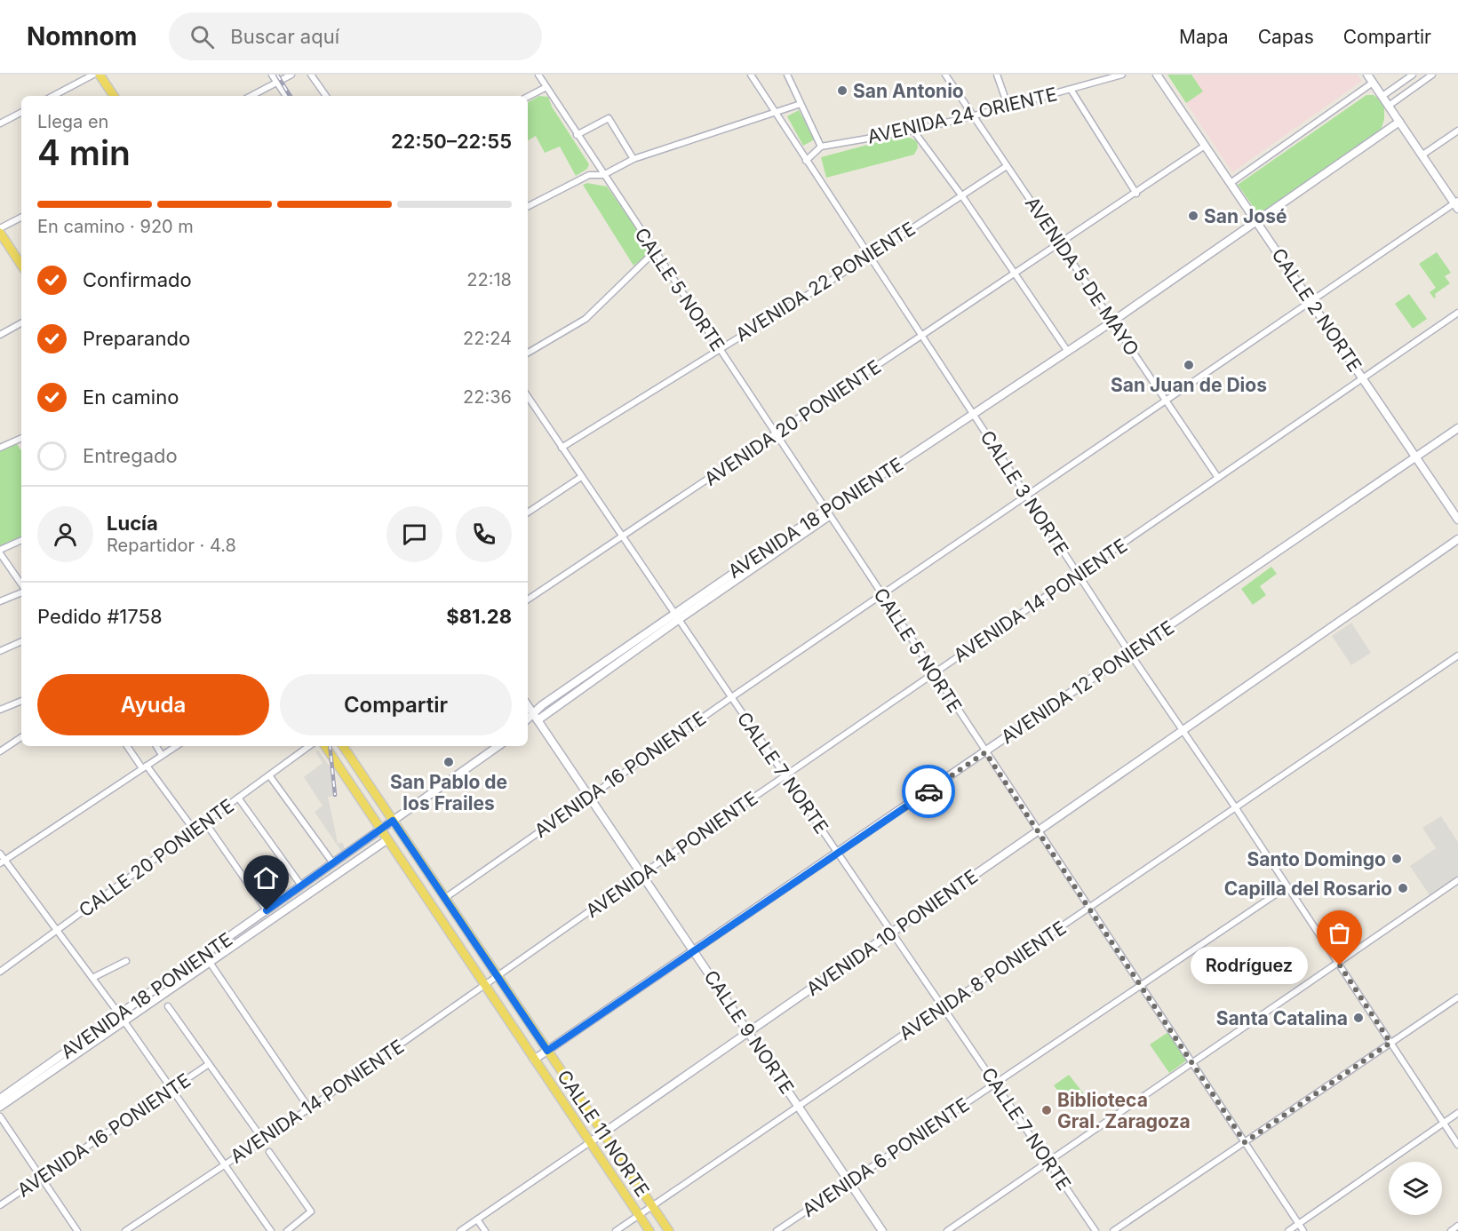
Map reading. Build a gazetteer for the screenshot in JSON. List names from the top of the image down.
{
  "streets": {
    "main road": ["CALLE 11 NORTE"],
    "street": [
      "AVENIDA 24 ORIENTE",
      "AVENIDA 5 DE MAYO",
      "AVENIDA 22 PONIENTE",
      "CALLE 5 NORTE",
      "CALLE 2 NORTE",
      "AVENIDA 20 PONIENTE",
      "CALLE 3 NORTE",
      "AVENIDA 18 PONIENTE",
      "AVENIDA 14 PONIENTE",
      "AVENIDA 12 PONIENTE",
      "CALLE 7 NORTE",
      "AVENIDA 16 PONIENTE",
      "CALLE 20 PONIENTE",
      "AVENIDA 10 PONIENTE",
      "AVENIDA 8 PONIENTE",
      "CALLE 9 NORTE",
      "AVENIDA 6 PONIENTE"
    ]
  },
  "crossings": [
    ["AVENIDA 24 ORIENTE", "AVENIDA 5 DE MAYO"],
    ["AVENIDA 5 DE MAYO", "AVENIDA 22 PONIENTE"],
    ["AVENIDA 5 DE MAYO", "AVENIDA 20 PONIENTE"],
    ["AVENIDA 5 DE MAYO", "AVENIDA 18 PONIENTE"],
    ["AVENIDA 5 DE MAYO", "AVENIDA 14 PONIENTE"],
    ["AVENIDA 5 DE MAYO", "AVENIDA 16 PONIENTE"],
    ["AVENIDA 22 PONIENTE", "CALLE 5 NORTE"],
    ["AVENIDA 22 PONIENTE", "CALLE 3 NORTE"],
    ["AVENIDA 22 PONIENTE", "CALLE 7 NORTE"],
    ["CALLE 5 NORTE", "AVENIDA 20 PONIENTE"],
    ["CALLE 5 NORTE", "AVENIDA 18 PONIENTE"],
    ["CALLE 5 NORTE", "AVENIDA 14 PONIENTE"],
    ["CALLE 5 NORTE", "AVENIDA 12 PONIENTE"],
    ["CALLE 5 NORTE", "AVENIDA 16 PONIENTE"],
    ["CALLE 5 NORTE", "AVENIDA 10 PONIENTE"],
    ["CALLE 5 NORTE", "AVENIDA 8 PONIENTE"],
    ["CALLE 5 NORTE", "AVENIDA 6 PONIENTE"],
    ["CALLE 2 NORTE", "AVENIDA 20 PONIENTE"],
    ["CALLE 2 NORTE", "AVENIDA 18 PONIENTE"],
    ["CALLE 2 NORTE", "AVENIDA 14 PONIENTE"],
    ["CALLE 2 NORTE", "AVENIDA 12 PONIENTE"],
    ["CALLE 2 NORTE", "AVENIDA 16 PONIENTE"],
    ["AVENIDA 20 PONIENTE", "CALLE 3 NORTE"],
    ["AVENIDA 20 PONIENTE", "CALLE 7 NORTE"],
    ["CALLE 3 NORTE", "AVENIDA 18 PONIENTE"],
    ["CALLE 3 NORTE", "AVENIDA 14 PONIENTE"],
    ["CALLE 3 NORTE", "AVENIDA 12 PONIENTE"],
    ["CALLE 3 NORTE", "AVENIDA 16 PONIENTE"],
    ["CALLE 3 NORTE", "AVENIDA 10 PONIENTE"],
    ["CALLE 3 NORTE", "AVENIDA 8 PONIENTE"],
    ["CALLE 3 NORTE", "AVENIDA 6 PONIENTE"],
    ["AVENIDA 18 PONIENTE", "CALLE 7 NORTE"],
    ["AVENIDA 18 PONIENTE", "CALLE 9 NORTE"],
    ["AVENIDA 18 PONIENTE", "CALLE 11 NORTE"],
    ["AVENIDA 14 PONIENTE", "CALLE 7 NORTE"],
    ["AVENIDA 14 PONIENTE", "CALLE 9 NORTE"],
    ["AVENIDA 14 PONIENTE", "CALLE 11 NORTE"],
    ["AVENIDA 12 PONIENTE", "CALLE 7 NORTE"],
    ["AVENIDA 12 PONIENTE", "CALLE 9 NORTE"],
    ["AVENIDA 12 PONIENTE", "CALLE 11 NORTE"],
    ["CALLE 7 NORTE", "AVENIDA 16 PONIENTE"],
    ["CALLE 7 NORTE", "AVENIDA 10 PONIENTE"],
    ["CALLE 7 NORTE", "AVENIDA 8 PONIENTE"],
    ["CALLE 7 NORTE", "AVENIDA 6 PONIENTE"],
    ["AVENIDA 16 PONIENTE", "CALLE 9 NORTE"],
    ["AVENIDA 16 PONIENTE", "CALLE 11 NORTE"],
    ["AVENIDA 10 PONIENTE", "CALLE 9 NORTE"],
    ["AVENIDA 10 PONIENTE", "CALLE 11 NORTE"],
    ["AVENIDA 8 PONIENTE", "CALLE 9 NORTE"],
    ["AVENIDA 8 PONIENTE", "CALLE 11 NORTE"],
    ["CALLE 9 NORTE", "AVENIDA 6 PONIENTE"]
  ],
  "places": [
    "San Antonio",
    "San José",
    "San Juan de Dios",
    "San Pablo de los Frailes",
    "Santo Domingo",
    "Capilla del Rosario",
    "Rodríguez",
    "Santa Catalina",
    "Biblioteca Gral. Zaragoza"
  ],
  "page": {
    "header": "Nomnom",
    "search": "Buscar aquí",
    "nav": ["Mapa", "Capas", "Compartir"],
    "heading": ["4 min", "Llega en", "22:50–22:55"],
    "panel": [
      "Lucía",
      "Repartidor · 4.8",
      "Pedido #1758",
      "$81.28"
    ],
    "bar": "En camino · 920 m",
    "list": [
      ["Confirmado", "22:18"],
      ["Preparando", "22:24"],
      ["En camino", "22:36"],
      "Entregado"
    ],
    "buttons": ["Ayuda", "Compartir"],
    "bubble": "Rodríguez"
  }
}
